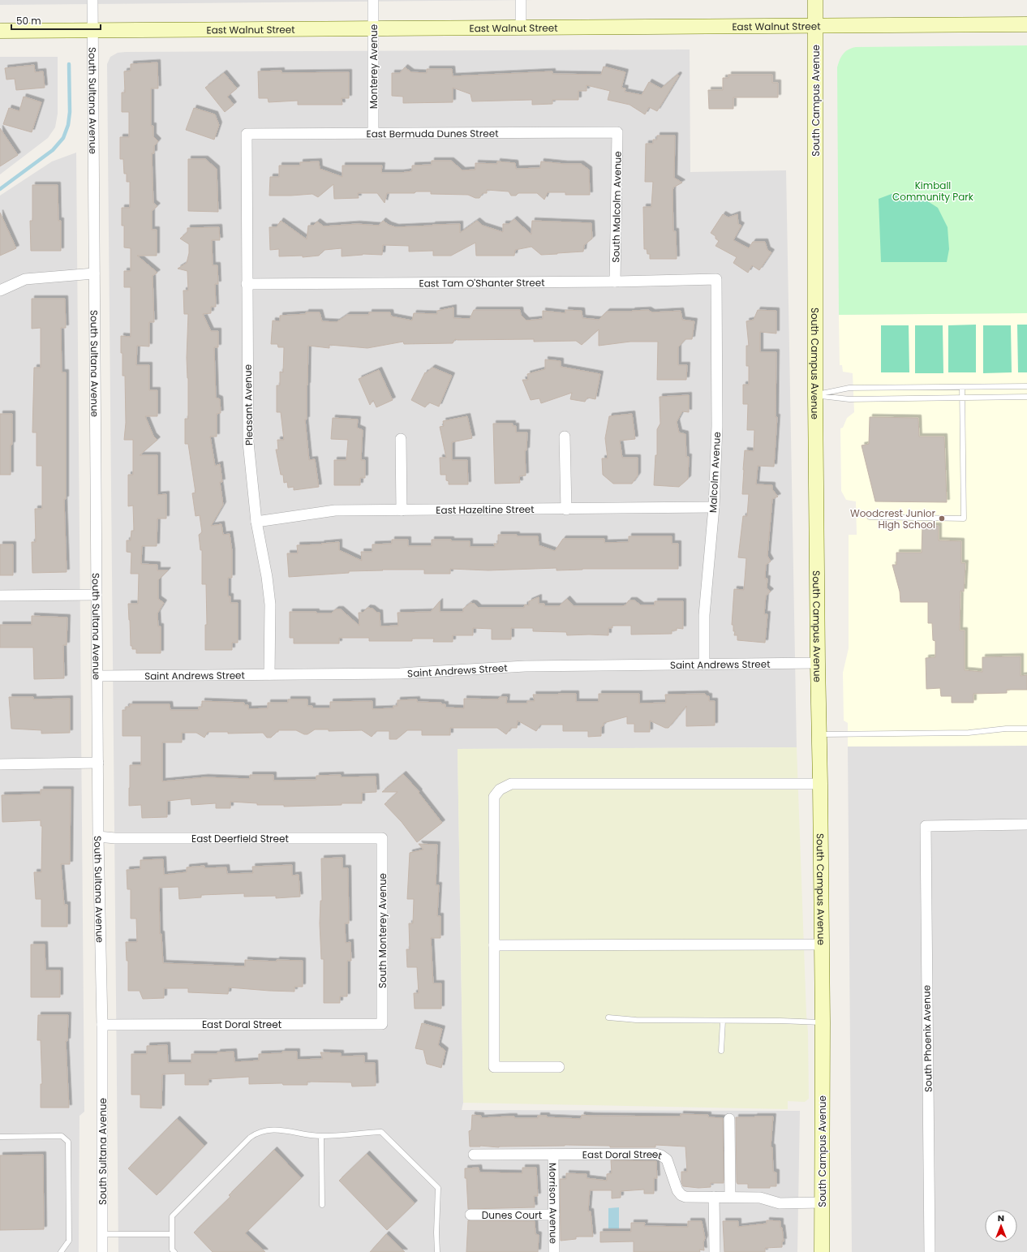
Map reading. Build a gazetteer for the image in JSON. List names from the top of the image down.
{
  "streets": {
    "street": [
      "East Walnut Street",
      "Monterey Avenue",
      "South Sultana Avenue",
      "South Campus Avenue",
      "East Bermuda Dunes Street",
      "South Malcolm Avenue",
      "East Tam O'Shanter Street",
      "Pleasant Avenue",
      "Malcolm Avenue",
      "East Hazeltine Street",
      "Saint Andrews Street",
      "East Deerfield Street",
      "South Monterey Avenue",
      "East Doral Street",
      "South Phoenix Avenue",
      "Morrison Avenue",
      "Dunes Court"
    ]
  },
  "crossings": [
    ["East Walnut Street", "Monterey Avenue"],
    ["East Walnut Street", "South Sultana Avenue"],
    ["East Walnut Street", "South Campus Avenue"],
    ["Monterey Avenue", "East Bermuda Dunes Street"],
    ["South Sultana Avenue", "Saint Andrews Street"],
    ["South Sultana Avenue", "East Deerfield Street"],
    ["South Sultana Avenue", "East Doral Street"],
    ["South Campus Avenue", "Saint Andrews Street"],
    ["South Campus Avenue", "East Doral Street"],
    ["East Bermuda Dunes Street", "South Malcolm Avenue"],
    ["East Bermuda Dunes Street", "Pleasant Avenue"],
    ["South Malcolm Avenue", "East Tam O'Shanter Street"],
    ["East Tam O'Shanter Street", "Pleasant Avenue"],
    ["East Tam O'Shanter Street", "Malcolm Avenue"],
    ["Pleasant Avenue", "East Hazeltine Street"],
    ["Pleasant Avenue", "Saint Andrews Street"],
    ["Malcolm Avenue", "East Hazeltine Street"],
    ["Malcolm Avenue", "Saint Andrews Street"],
    ["East Deerfield Street", "South Monterey Avenue"],
    ["South Monterey Avenue", "East Doral Street"],
    ["East Doral Street", "Morrison Avenue"],
    ["Morrison Avenue", "Dunes Court"]
  ],
  "parks": ["Kimball Community Park"],
  "places": ["Woodcrest Junior High School"],
  "scale_bar": "50 m",
  "north": "top"
}
